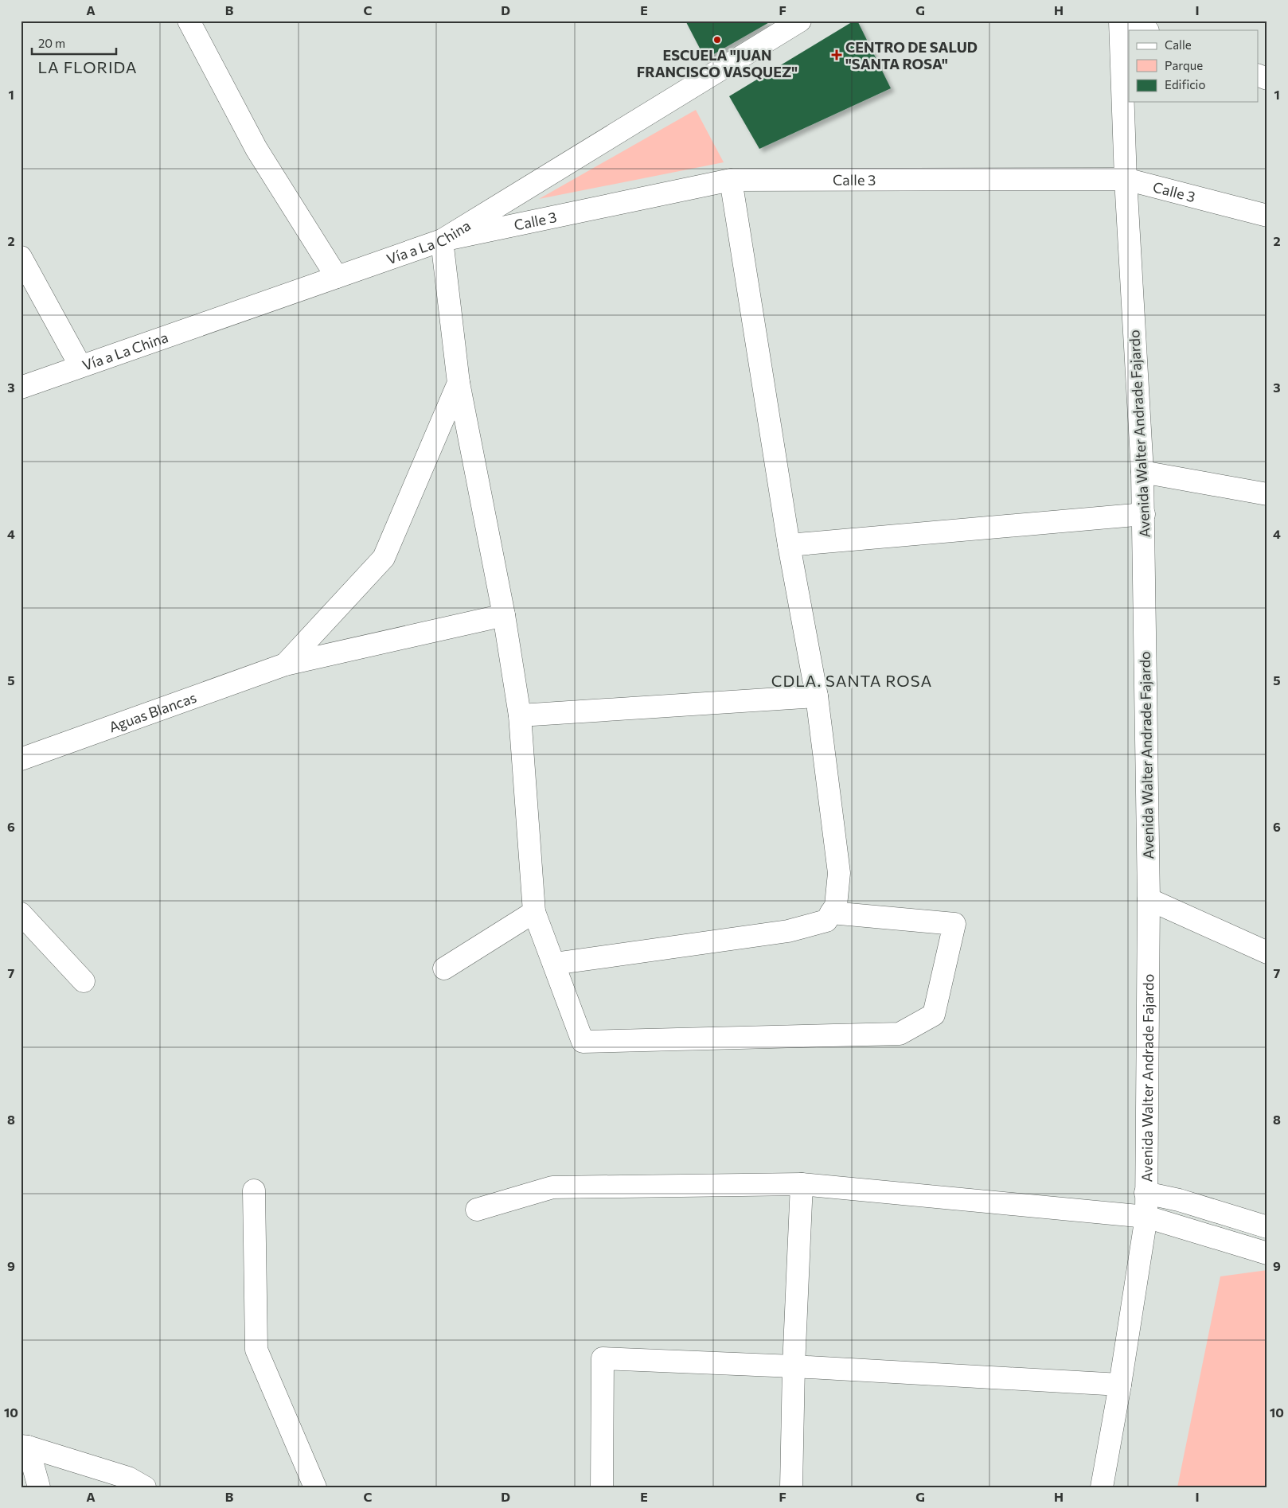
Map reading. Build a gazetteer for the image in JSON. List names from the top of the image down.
{
  "streets": {
    "street": [
      "Calle 3",
      "Vía a La China",
      "Avenida Walter Andrade Fajardo",
      "Aguas Blancas"
    ]
  },
  "crossings": [
    ["Calle 3", "Vía a La China"],
    ["Calle 3", "Avenida Walter Andrade Fajardo"]
  ],
  "districts": ["LA FLORIDA", "CDLA. SANTA ROSA"],
  "places": {
    "other": ["ESCUELA \"JUAN FRANCISCO VASQUEZ\""],
    "health": ["CENTRO DE SALUD \"SANTA ROSA\""]
  },
  "legend": ["Calle", "Parque", "Edificio"],
  "scale_bar": "20 m",
  "grid": {
    "columns": [
      "A",
      "B",
      "C",
      "D",
      "E",
      "F",
      "G",
      "H",
      "I"
    ],
    "rows": [
      "1",
      "2",
      "3",
      "4",
      "5",
      "6",
      "7",
      "8",
      "9",
      "10"
    ]
  }
}
